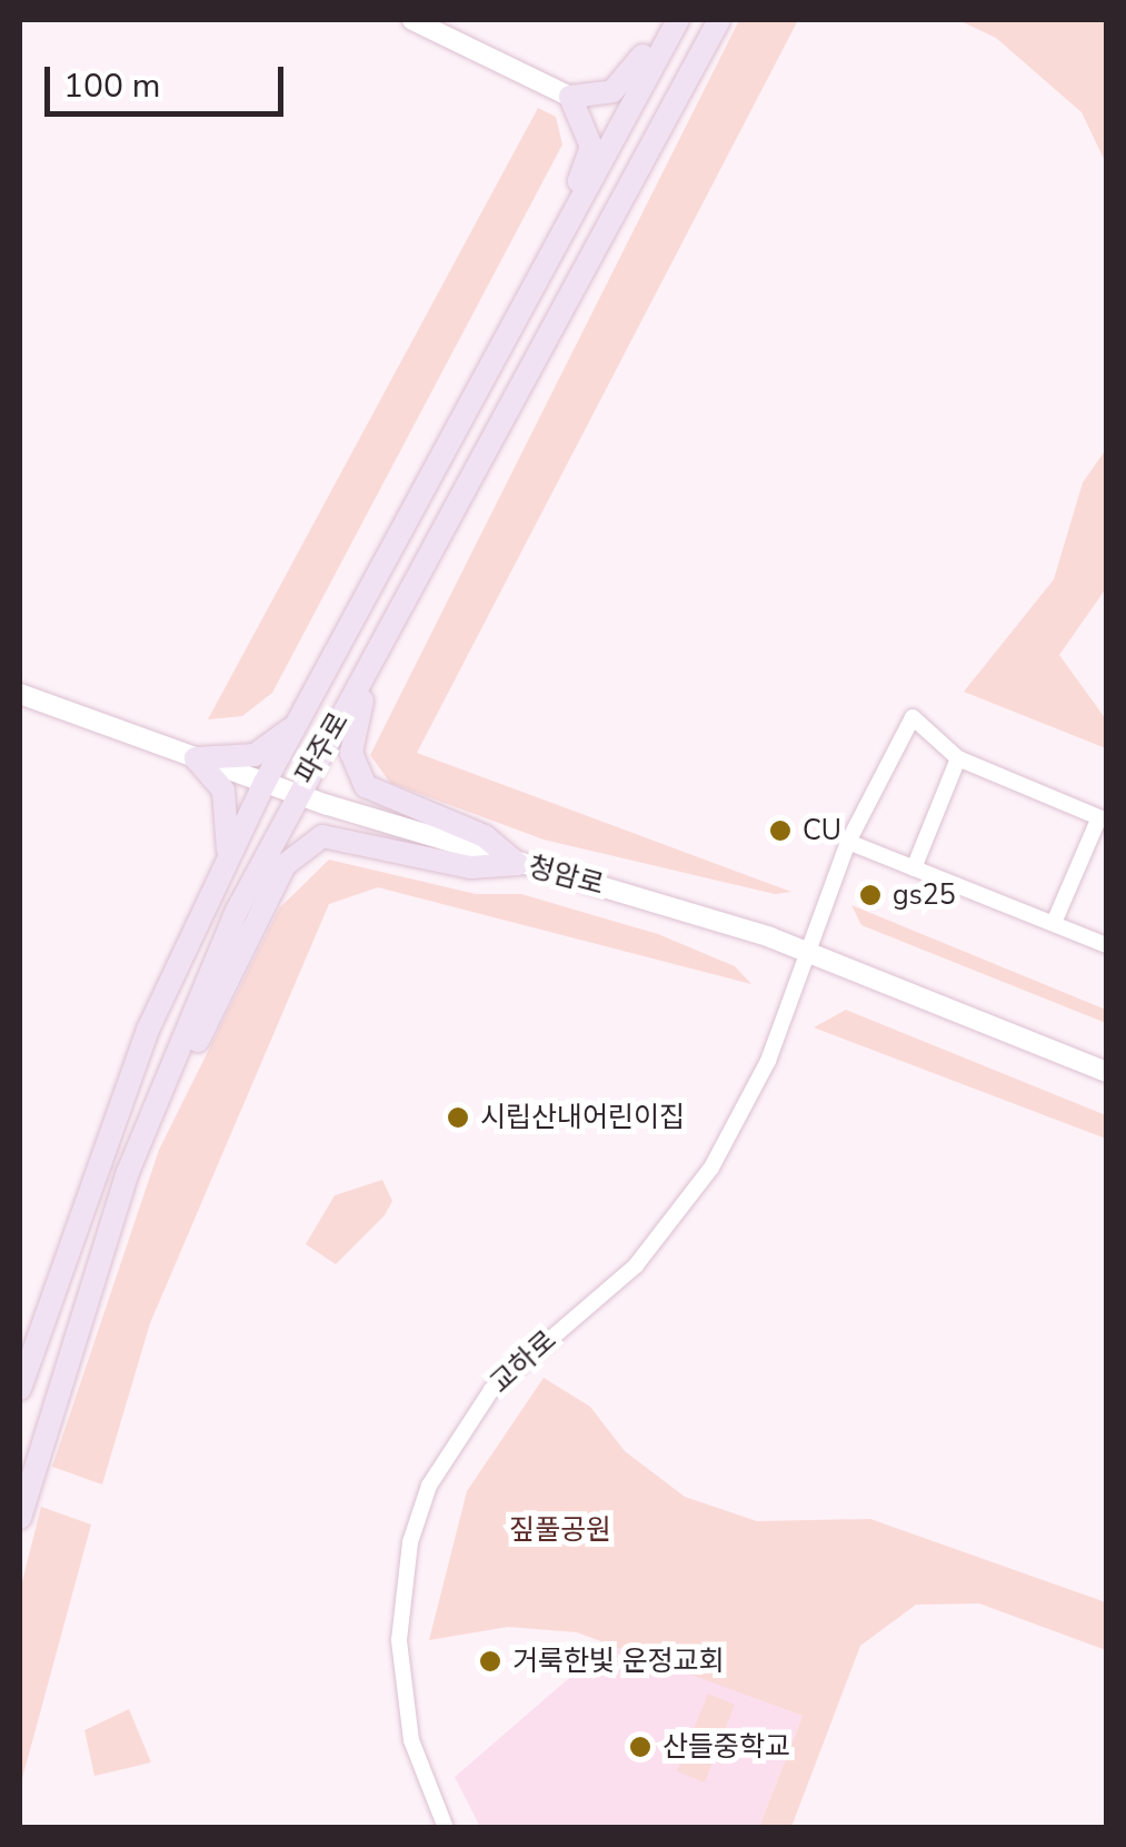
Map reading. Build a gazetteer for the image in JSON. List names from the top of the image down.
{
  "streets": {
    "main road": ["파주로"],
    "street": ["청암로", "교하로"]
  },
  "crossings": [
    ["파주로", "청암로"],
    ["청암로", "교하로"]
  ],
  "parks": ["짚풀공원"],
  "places": [
    "CU",
    "gs25",
    "시립산내어린이집",
    "거룩한빛 운정교회",
    "산들중학교"
  ],
  "scale_bar": "100 m"
}
